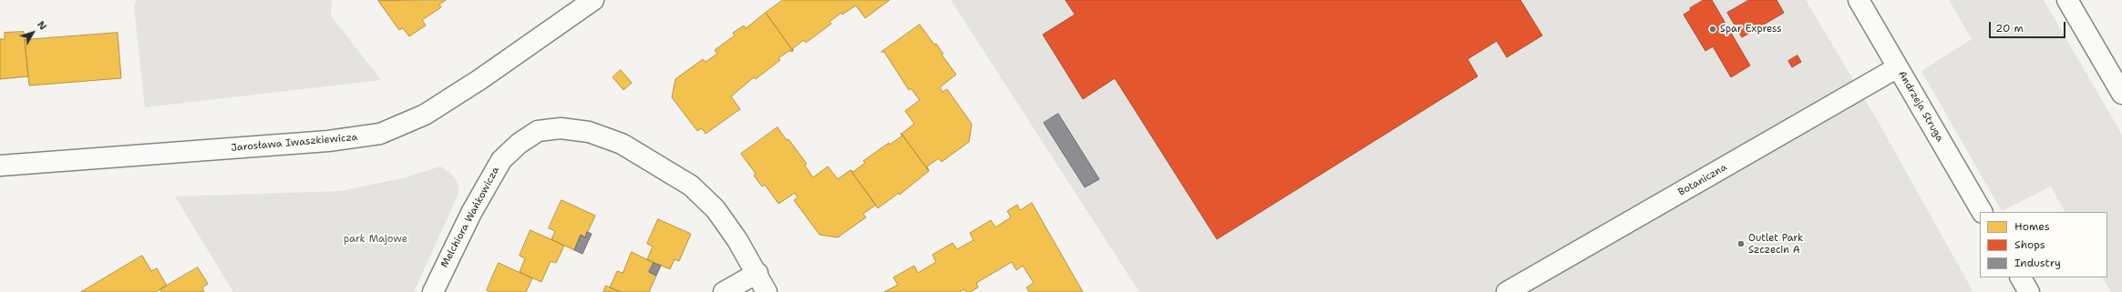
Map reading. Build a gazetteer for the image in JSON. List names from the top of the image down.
{
  "streets": {
    "street": [
      "Andrzeja Struga",
      "Jarosława Iwaszkiewicza",
      "Botaniczna",
      "Melchiora Wańkowicza"
    ]
  },
  "crossings": [
    ["Andrzeja Struga", "Botaniczna"]
  ],
  "parks": ["park Majowe"],
  "places": ["Spar Express", "Outlet Park Szczecin A"],
  "legend": ["Homes", "Shops", "Industry"],
  "scale_bar": "20 m",
  "north": "top right"
}
